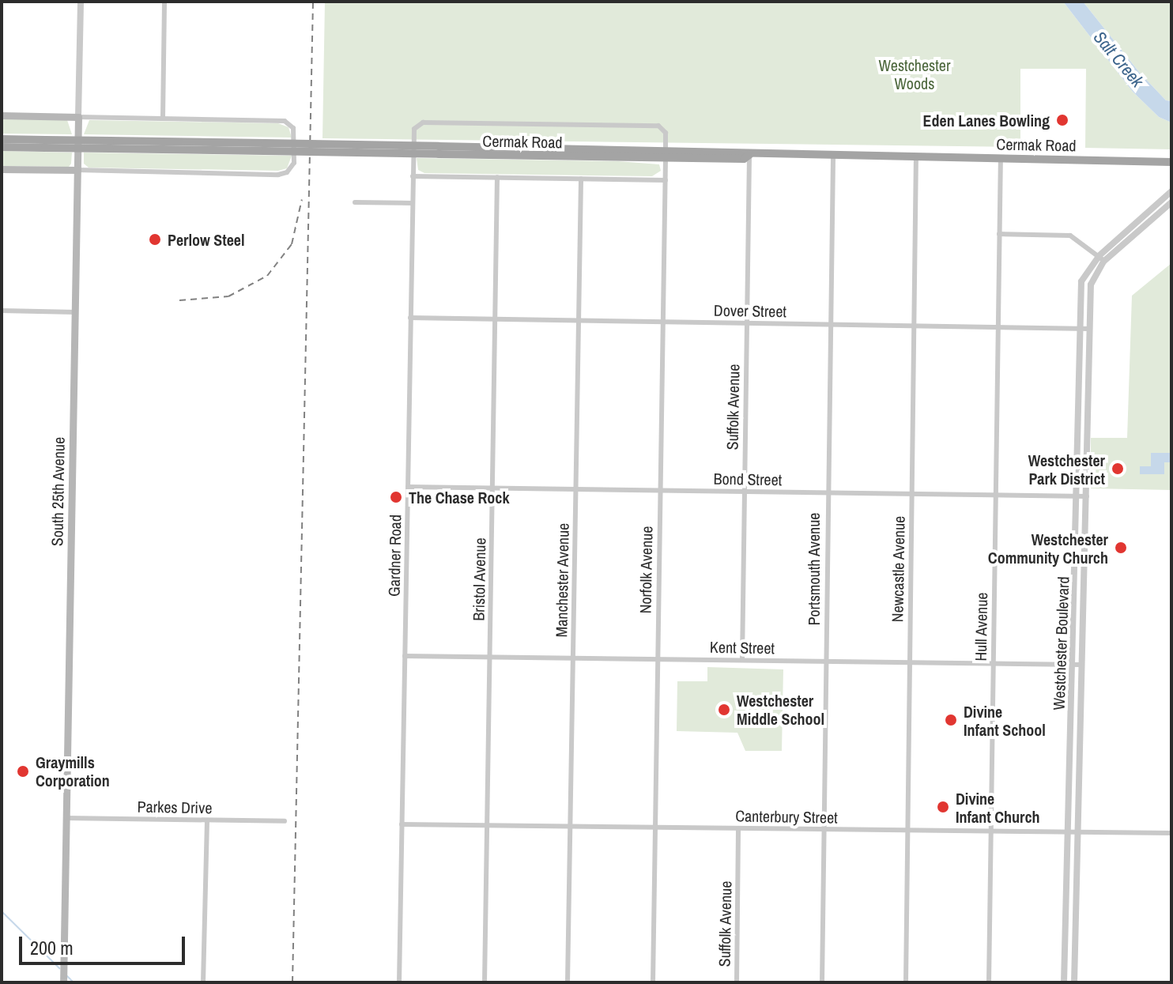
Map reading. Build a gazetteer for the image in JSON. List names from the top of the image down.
{
  "streets": {
    "main road": ["Cermak Road", "South 25th Avenue"],
    "street": [
      "Dover Street",
      "Suffolk Avenue",
      "Bond Street",
      "Gardner Road",
      "Portsmouth Avenue",
      "Newcastle Avenue",
      "Norfolk Avenue",
      "Bristol Avenue",
      "Manchester Avenue",
      "Hull Avenue",
      "Westchester Boulevard",
      "Kent Street",
      "Parkes Drive",
      "Canterbury Street"
    ]
  },
  "crossings": [
    ["Cermak Road", "Suffolk Avenue"],
    ["Cermak Road", "Gardner Road"],
    ["Cermak Road", "Portsmouth Avenue"],
    ["Cermak Road", "Newcastle Avenue"],
    ["Cermak Road", "Norfolk Avenue"],
    ["Cermak Road", "Hull Avenue"],
    ["Dover Street", "Suffolk Avenue"],
    ["Dover Street", "Gardner Road"],
    ["Dover Street", "Portsmouth Avenue"],
    ["Dover Street", "Newcastle Avenue"],
    ["Dover Street", "Norfolk Avenue"],
    ["Dover Street", "Bristol Avenue"],
    ["Dover Street", "Manchester Avenue"],
    ["Dover Street", "Hull Avenue"],
    ["Dover Street", "Westchester Boulevard"],
    ["Suffolk Avenue", "Bond Street"],
    ["Suffolk Avenue", "Kent Street"],
    ["Suffolk Avenue", "Canterbury Street"],
    ["Bond Street", "Gardner Road"],
    ["Bond Street", "Portsmouth Avenue"],
    ["Bond Street", "Newcastle Avenue"],
    ["Bond Street", "Norfolk Avenue"],
    ["Bond Street", "Bristol Avenue"],
    ["Bond Street", "Manchester Avenue"],
    ["Bond Street", "Hull Avenue"],
    ["Bond Street", "Westchester Boulevard"],
    ["South 25th Avenue", "Parkes Drive"],
    ["Gardner Road", "Kent Street"],
    ["Gardner Road", "Canterbury Street"],
    ["Portsmouth Avenue", "Kent Street"],
    ["Portsmouth Avenue", "Canterbury Street"],
    ["Newcastle Avenue", "Kent Street"],
    ["Newcastle Avenue", "Canterbury Street"],
    ["Norfolk Avenue", "Kent Street"],
    ["Norfolk Avenue", "Canterbury Street"],
    ["Bristol Avenue", "Kent Street"],
    ["Bristol Avenue", "Canterbury Street"],
    ["Manchester Avenue", "Kent Street"],
    ["Manchester Avenue", "Canterbury Street"],
    ["Hull Avenue", "Kent Street"],
    ["Hull Avenue", "Canterbury Street"],
    ["Westchester Boulevard", "Kent Street"],
    ["Westchester Boulevard", "Canterbury Street"]
  ],
  "water": ["Salt Creek"],
  "parks": ["Westchester Woods"],
  "places": [
    "Eden Lanes Bowling",
    "Perlow Steel",
    "Westchester Park District",
    "The Chase Rock",
    "Westchester Community Church",
    "Westchester Middle School",
    "Divine Infant School",
    "Graymills Corporation",
    "Divine Infant Church"
  ],
  "scale_bar": "200 m"
}
